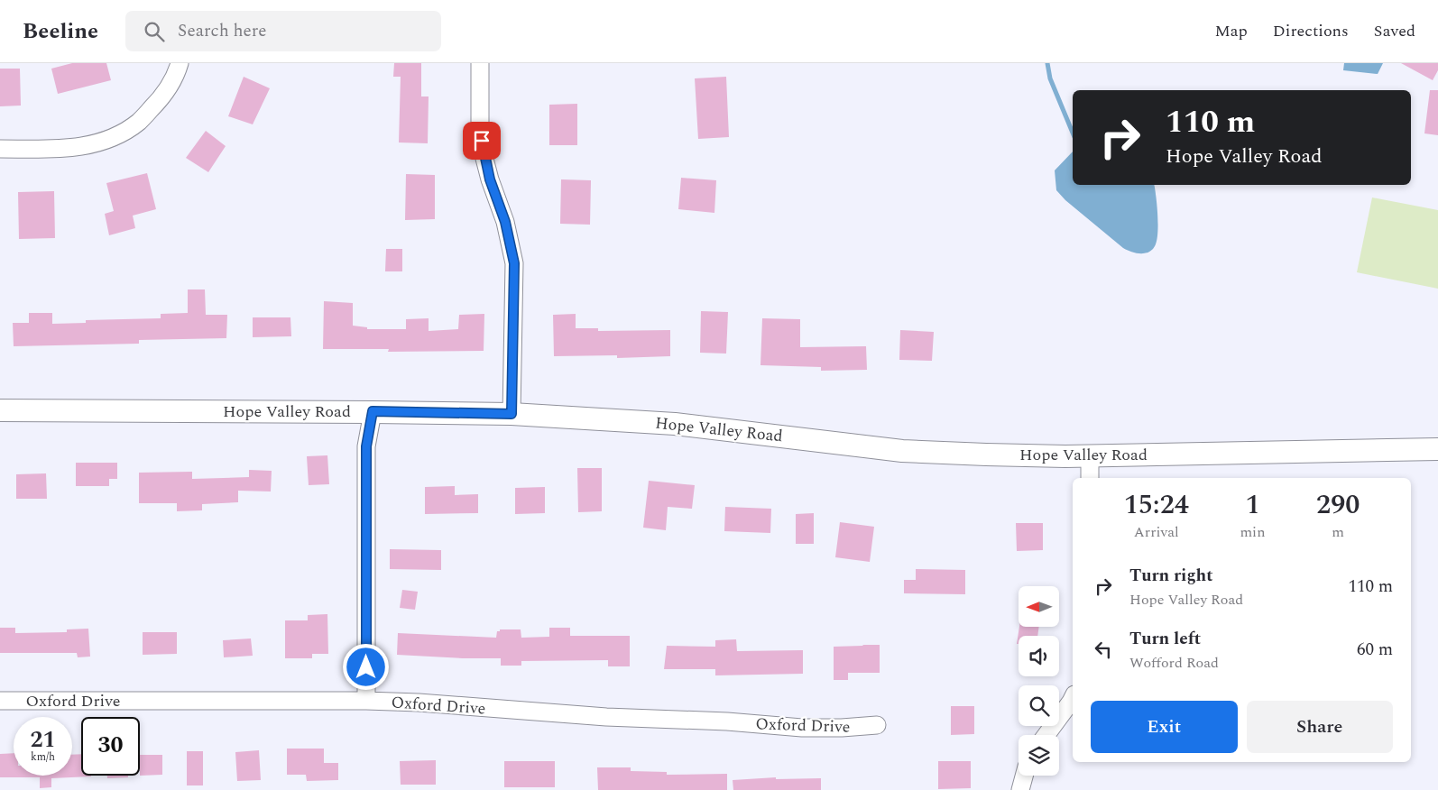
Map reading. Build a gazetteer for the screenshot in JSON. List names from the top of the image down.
{
  "streets": {
    "main road": ["Hope Valley Road"],
    "street": ["Oxford Drive"]
  },
  "north": "left",
  "page": {
    "header": "Beeline",
    "search": "Search here",
    "nav": ["Map", "Directions", "Saved"],
    "turn": ["110 m", "Hope Valley Road"],
    "eta": [
      "15:24",
      "Arrival",
      "1",
      "min",
      "290",
      "m"
    ],
    "list": [
      {
        "name": "Turn right",
        "note": "Hope Valley Road",
        "value": "110 m"
      },
      {
        "name": "Turn left",
        "note": "Wofford Road",
        "value": "60 m"
      }
    ],
    "buttons": ["Exit", "Share"],
    "speed": "21 km/h",
    "limit": "30"
  }
}
